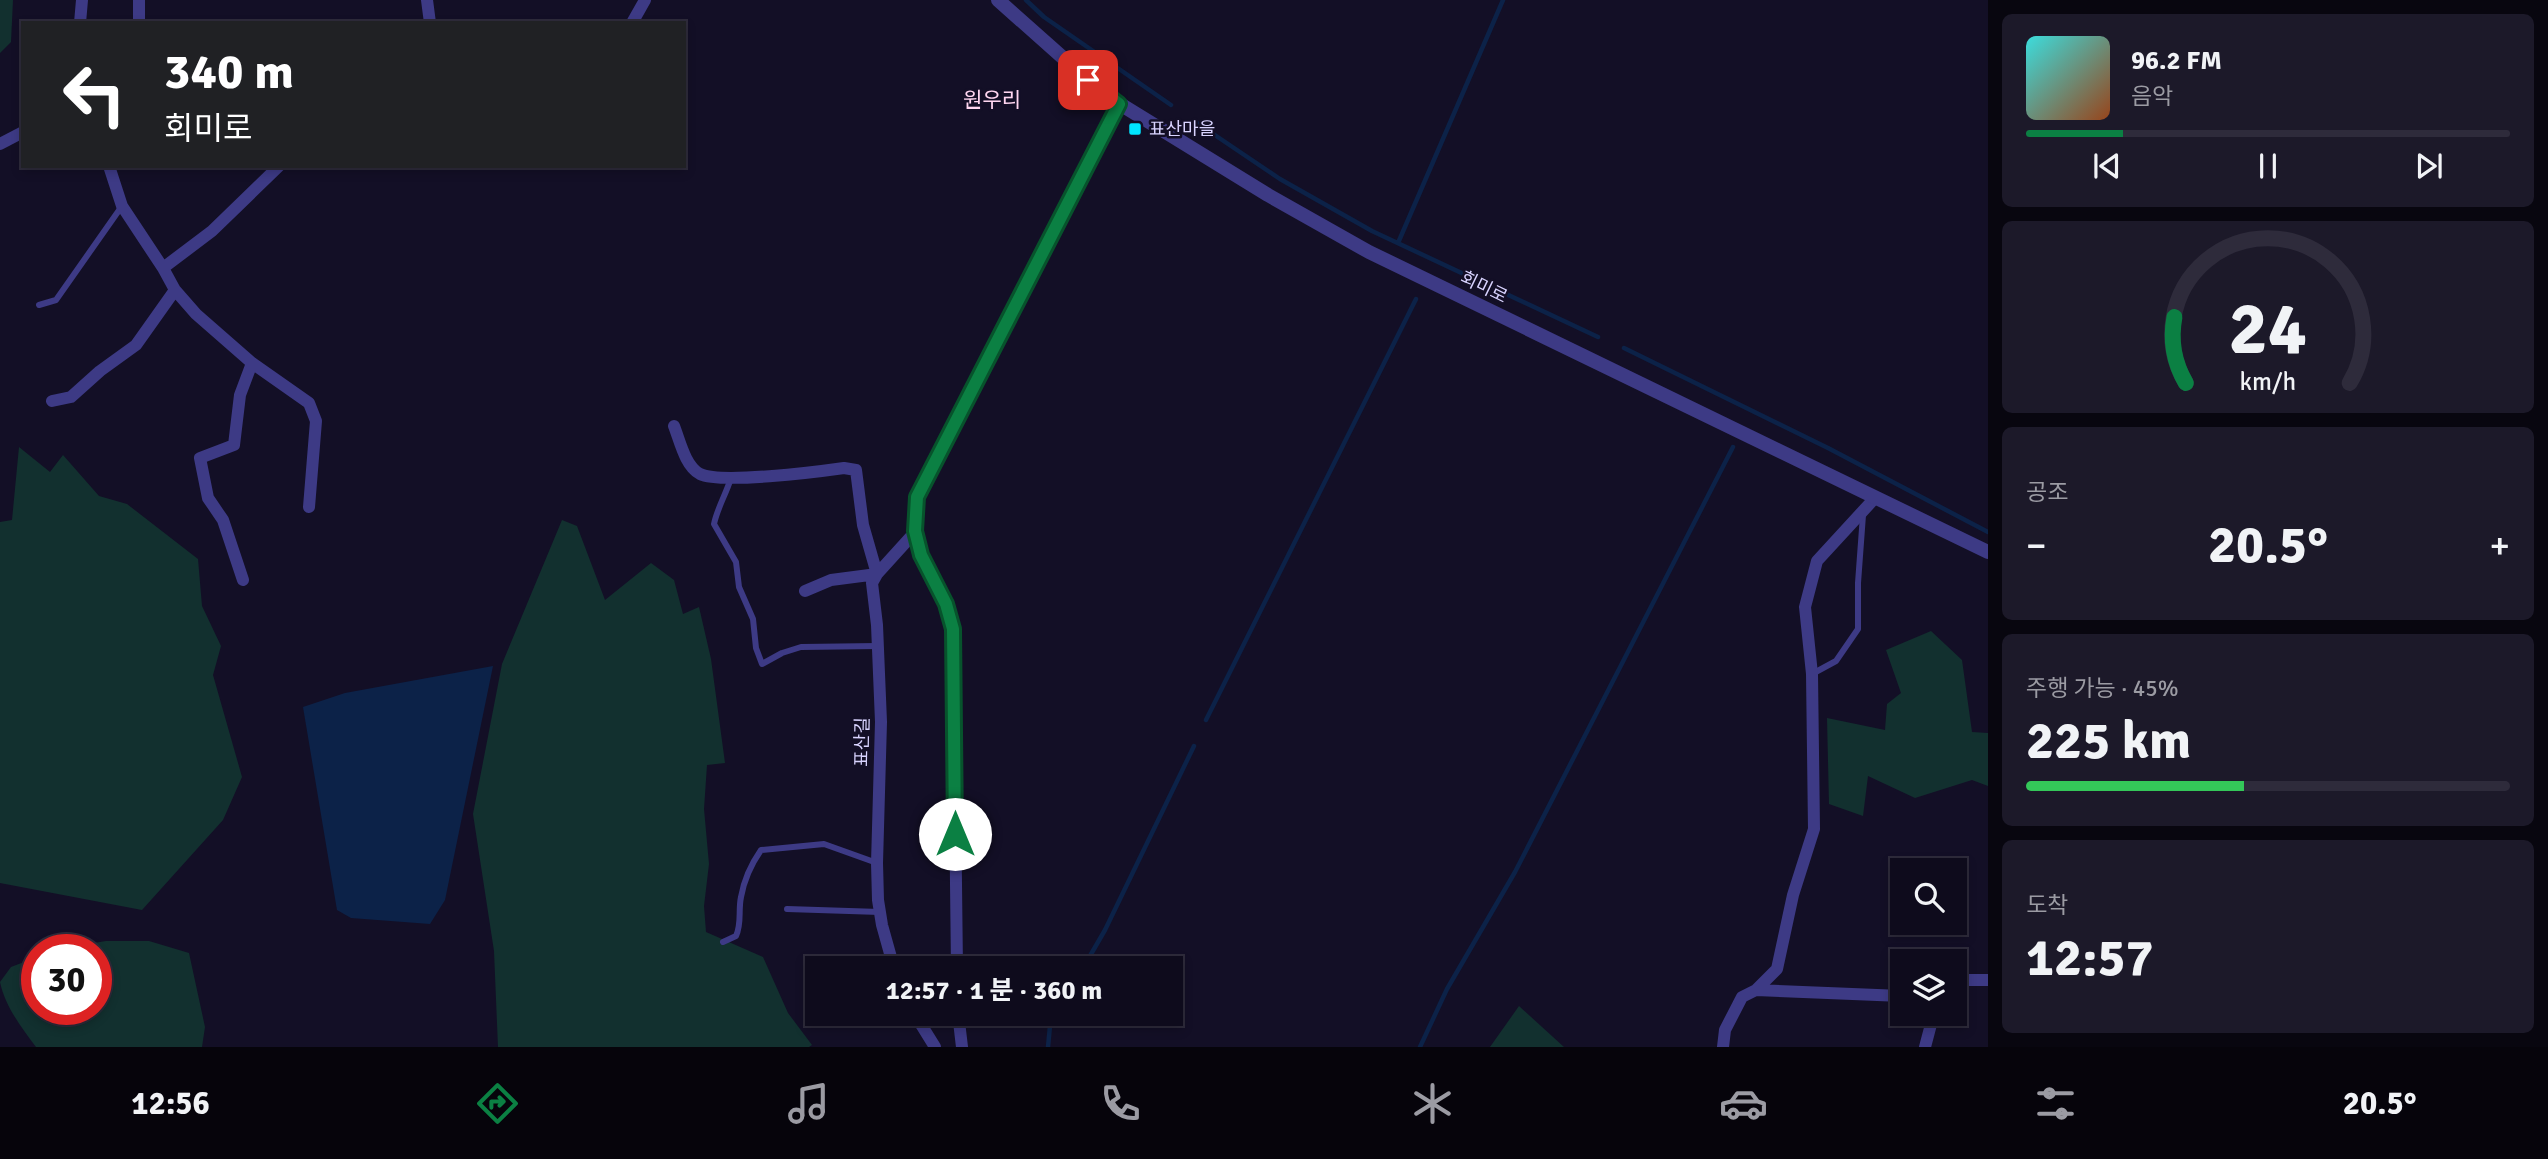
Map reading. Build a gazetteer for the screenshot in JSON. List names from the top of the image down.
{
  "streets": {
    "street": ["회미로", "표산길"]
  },
  "districts": ["원우리"],
  "places": {
    "transit": ["표산마을"]
  },
  "page": {
    "turn": ["340 m", "회미로"],
    "song": ["96.2 FM", "음악"],
    "tile": [
      "공조",
      ["주행 가능 · 45%", "225 km"],
      ["도착", "12:57"]
    ],
    "heat": ["−", "20.5°", "+"],
    "limit": "30",
    "trip": "12:57 · 1 분 · 360 m",
    "tabs": ["12:56", "20.5°"],
    "gauge": ["24", "km/h"]
  }
}
